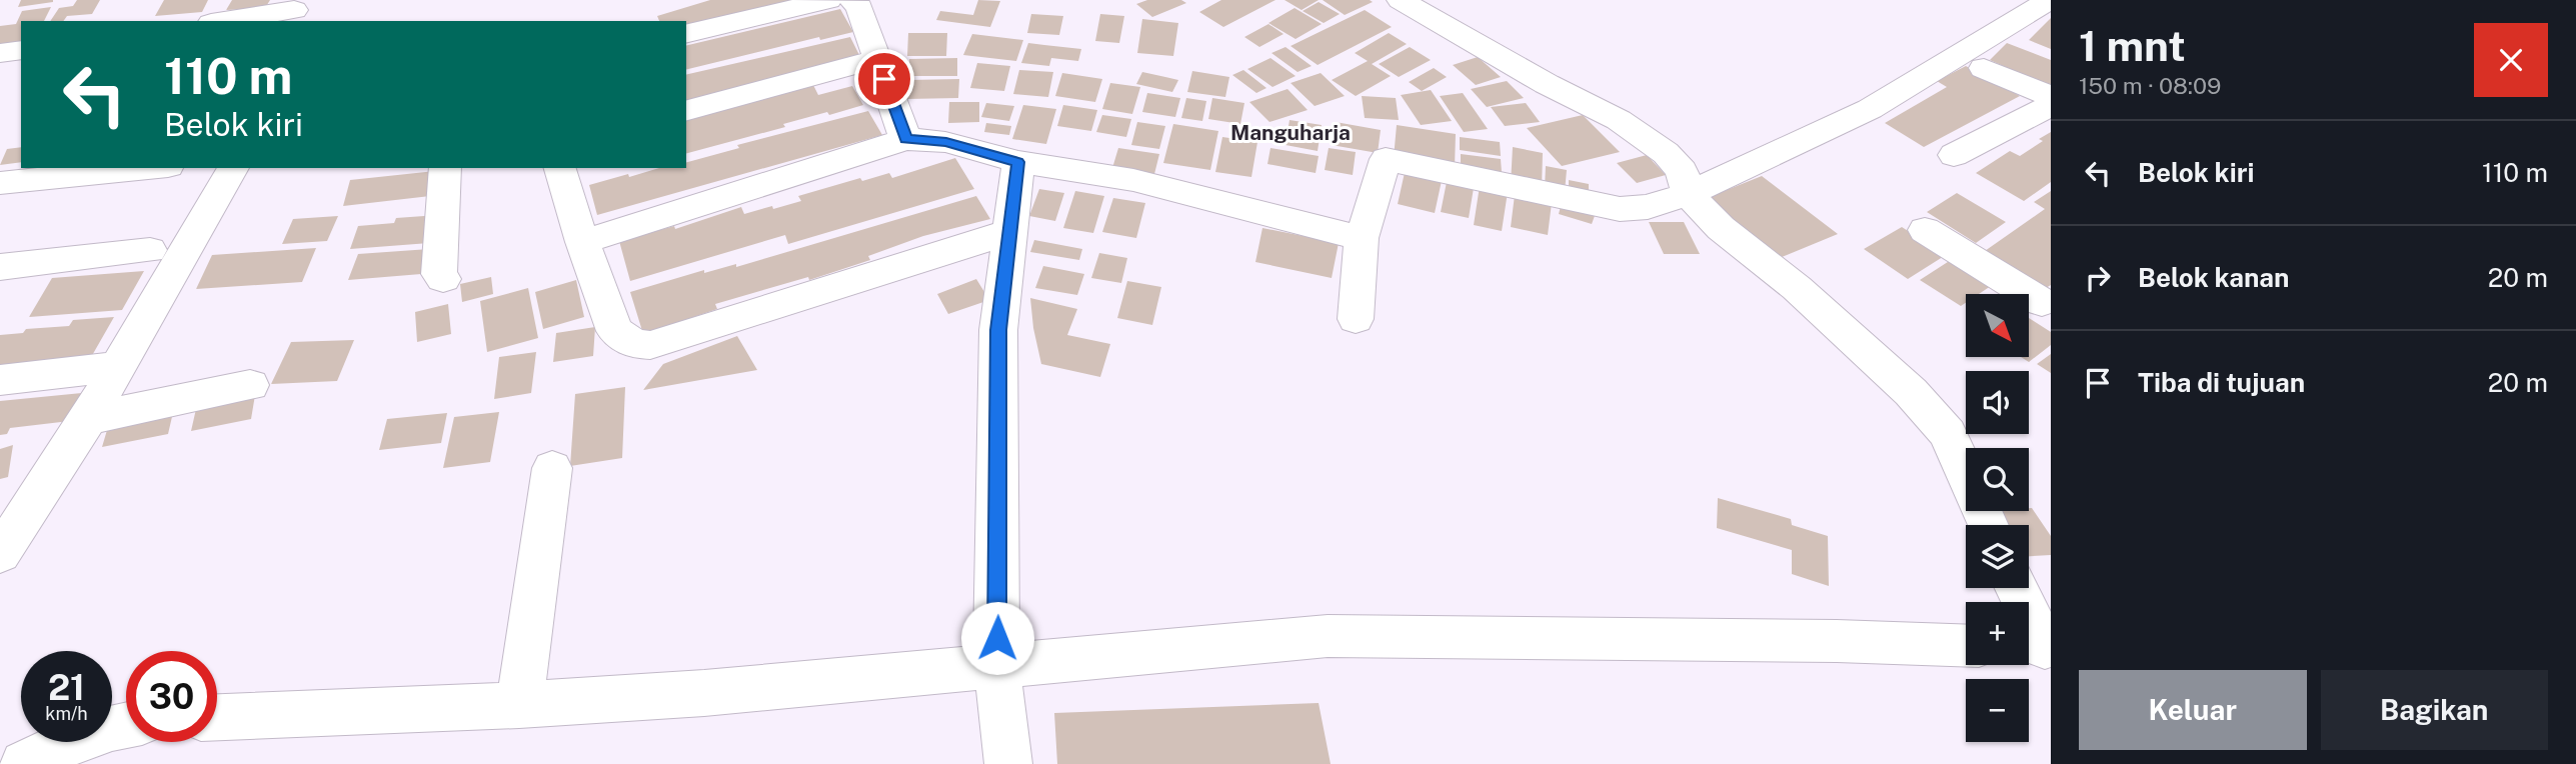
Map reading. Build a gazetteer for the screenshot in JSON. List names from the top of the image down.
{
  "districts": ["Manguharja"],
  "north": "bottom right",
  "page": {
    "heading": ["1 mnt", "150 m · 08:09"],
    "turn": ["110 m", "Belok kiri"],
    "list": [
      {
        "name": "Belok kiri",
        "value": "110 m"
      },
      {
        "name": "Belok kanan",
        "value": "20 m"
      },
      {
        "name": "Tiba di tujuan",
        "value": "20 m"
      }
    ],
    "map_buttons": ["+", "−"],
    "speed": "21 km/h",
    "limit": "30",
    "buttons": ["Keluar", "Bagikan"]
  }
}
